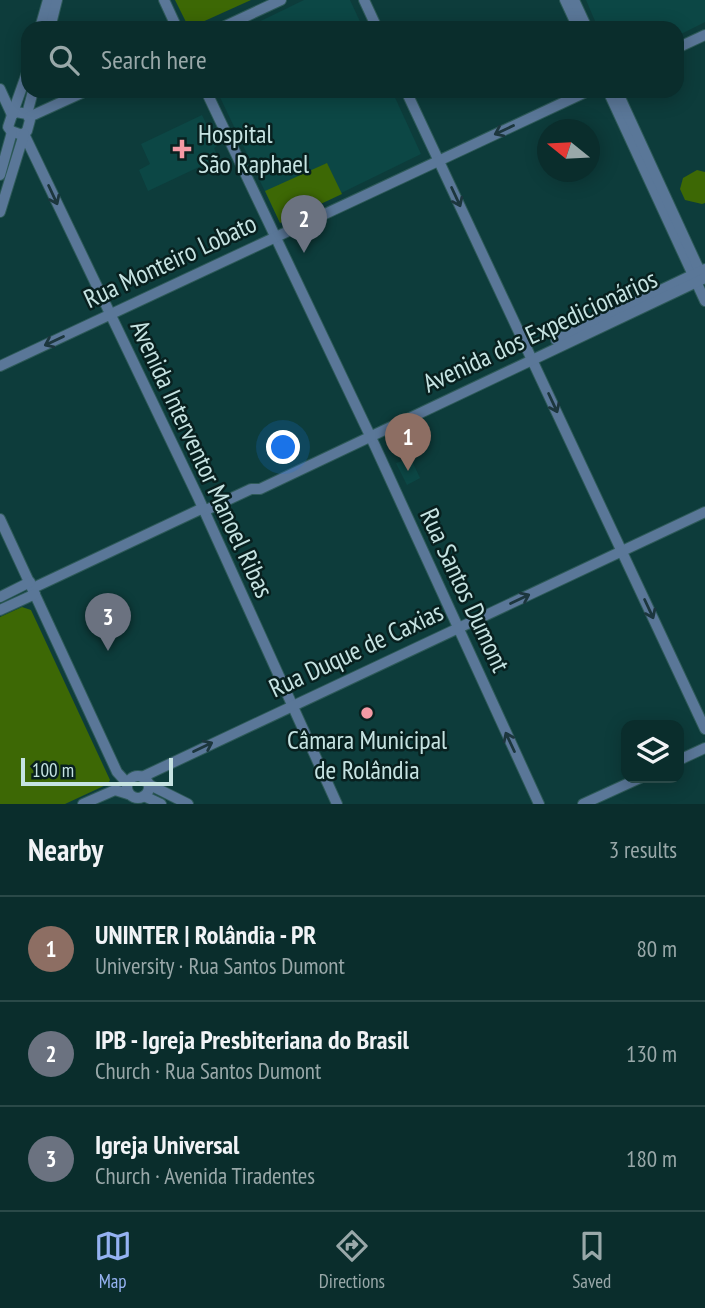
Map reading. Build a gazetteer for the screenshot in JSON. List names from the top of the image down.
{
  "streets": {
    "street": [
      "Rua Monteiro Lobato",
      "Avenida dos Expedicionários",
      "Avenida Interventor Manoel Ribas",
      "Rua Santos Dumont",
      "Rua Duque de Caxias"
    ]
  },
  "crossings": [
    ["Rua Monteiro Lobato", "Avenida Interventor Manoel Ribas"],
    ["Rua Monteiro Lobato", "Rua Santos Dumont"],
    ["Avenida dos Expedicionários", "Avenida Interventor Manoel Ribas"],
    ["Avenida dos Expedicionários", "Rua Santos Dumont"],
    ["Avenida Interventor Manoel Ribas", "Rua Duque de Caxias"],
    ["Rua Santos Dumont", "Rua Duque de Caxias"]
  ],
  "one_way": ["Rua Monteiro Lobato", "Rua Duque de Caxias"],
  "places": {
    "health": ["Hospital São Raphael"],
    "other": ["Câmara Municipal de Rolândia"]
  },
  "scale_bar": "100 m",
  "north": "left",
  "page": {
    "search": "Search here",
    "pins": ["2", "1", "3"],
    "scale": "100 m",
    "heading": ["Nearby", "3 results"],
    "list": [
      {
        "mark": "1",
        "name": "UNINTER | Rolândia - PR",
        "note": "University · Rua Santos Dumont",
        "value": "80 m"
      },
      {
        "mark": "2",
        "name": "IPB - Igreja Presbiteriana do Brasil",
        "note": "Church · Rua Santos Dumont",
        "value": "130 m"
      },
      {
        "mark": "3",
        "name": "Igreja Universal",
        "note": "Church · Avenida Tiradentes",
        "value": "180 m"
      }
    ],
    "nav": ["Map", "Directions", "Saved"]
  }
}
